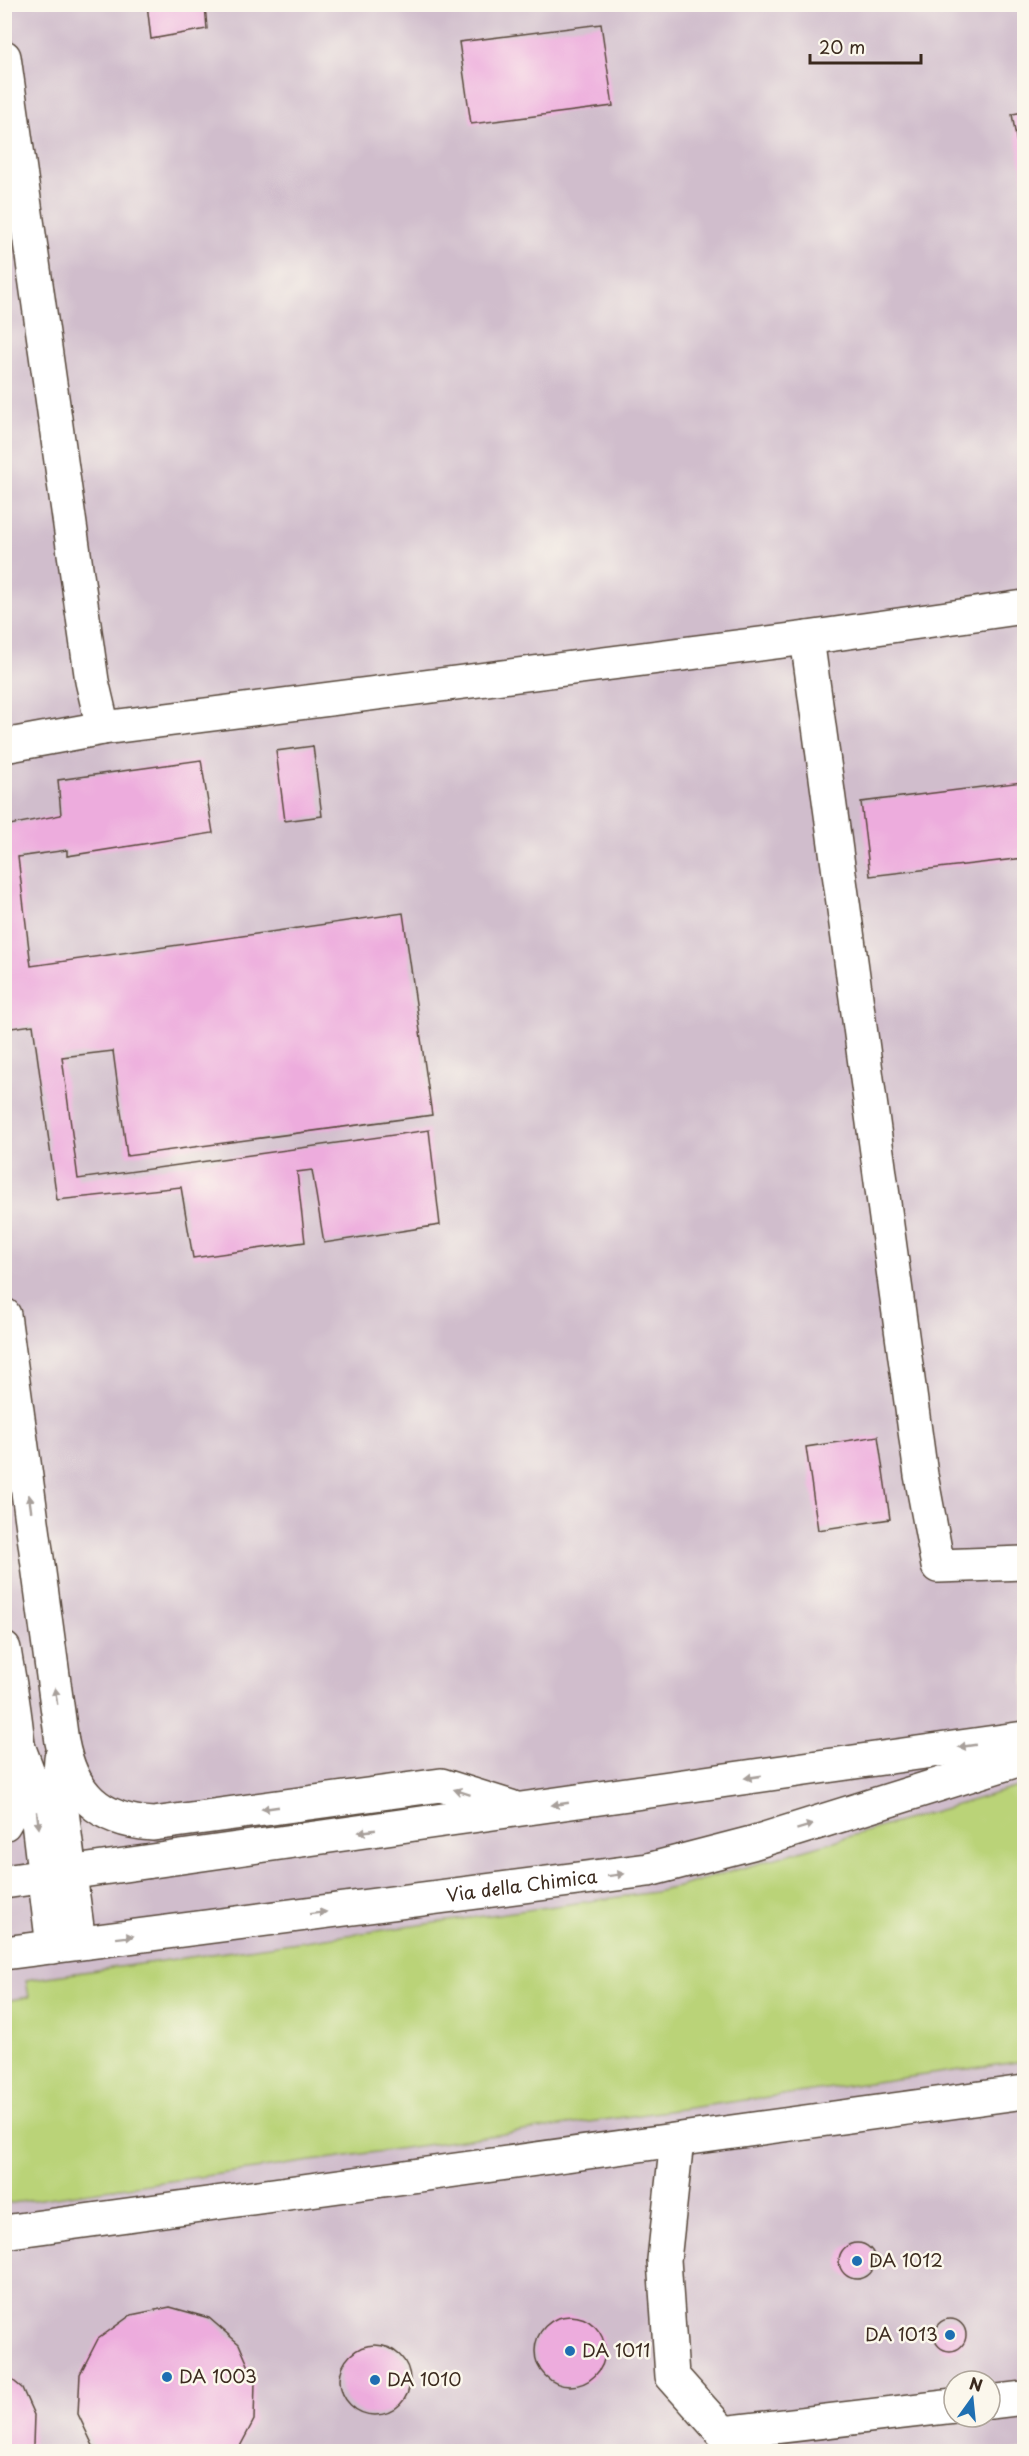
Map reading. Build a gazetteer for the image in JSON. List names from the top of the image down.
{
  "streets": {
    "lane": ["Via della Chimica"]
  },
  "places": [
    "DA 1012",
    "DA 1013",
    "DA 1011",
    "DA 1003",
    "DA 1010"
  ],
  "scale_bar": "20 m",
  "north": "top"
}
